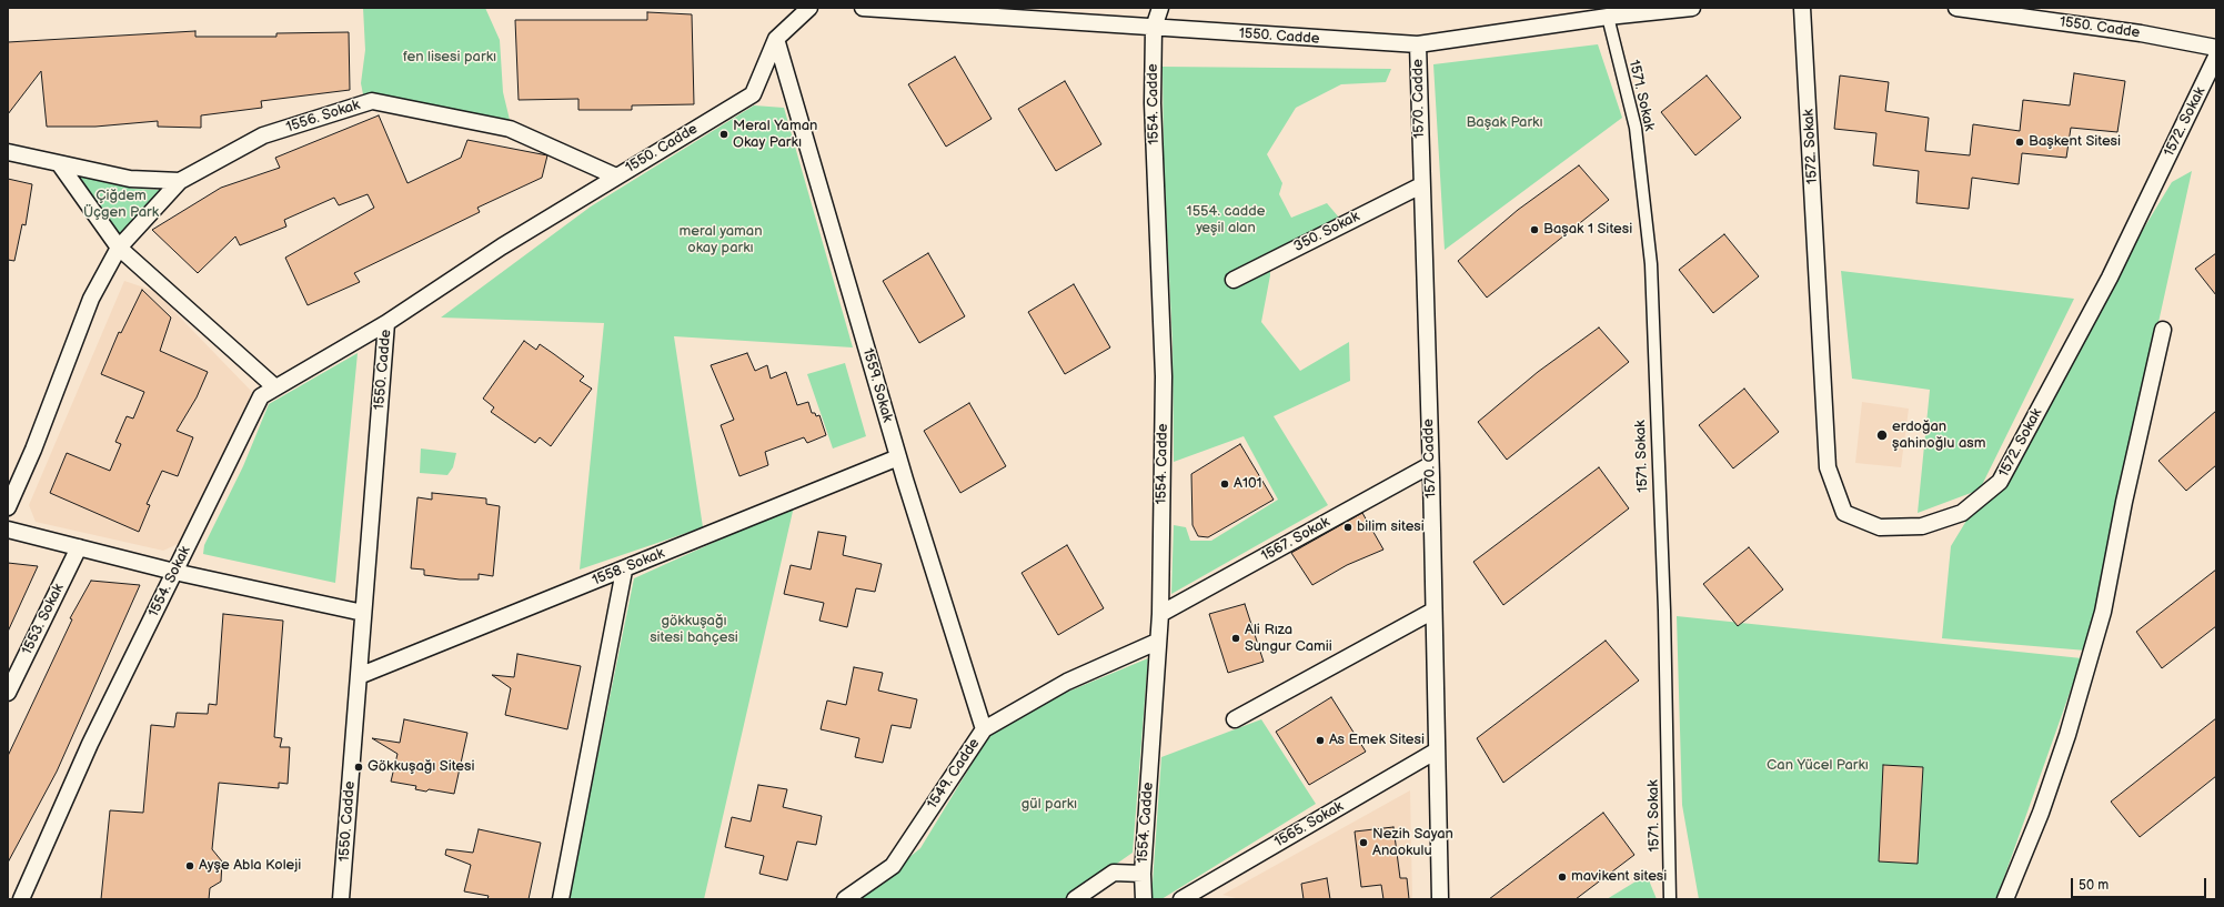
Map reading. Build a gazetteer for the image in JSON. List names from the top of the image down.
{
  "streets": {
    "street": [
      "1550. Cadde",
      "1571. Sokak",
      "1570. Cadde",
      "1554. Cadde",
      "1556. Sokak",
      "1572. Sokak",
      "350. Sokak",
      "1559. Sokak",
      "1567. Sokak",
      "1558. Sokak",
      "1554. Sokak",
      "1553. Sokak",
      "1549. Cadde",
      "1565. Sokak"
    ]
  },
  "crossings": [
    ["1550. Cadde", "1571. Sokak"],
    ["1550. Cadde", "1570. Cadde"],
    ["1550. Cadde", "1554. Cadde"],
    ["1550. Cadde", "1556. Sokak"],
    ["1550. Cadde", "1559. Sokak"],
    ["1550. Cadde", "1558. Sokak"],
    ["1550. Cadde", "1554. Sokak"],
    ["1570. Cadde", "350. Sokak"],
    ["1570. Cadde", "1567. Sokak"],
    ["1570. Cadde", "1565. Sokak"],
    ["1554. Cadde", "1567. Sokak"],
    ["1554. Cadde", "1549. Cadde"],
    ["1559. Sokak", "1558. Sokak"],
    ["1559. Sokak", "1549. Cadde"]
  ],
  "parks": [
    "fen lisesi parkı",
    "Başak Parkı",
    "Çiğdem Üçgen Park",
    "1554. cadde yeşil alan",
    "meral yaman okay parkı",
    "gökkuşağı sitesi bahçesi",
    "Can Yücel Parkı",
    "gül parkı"
  ],
  "places": [
    "Meral Yaman Okay Parkı",
    "Başkent Sitesi",
    "Başak 1 Sitesi",
    "erdoğan şahinoğlu asm",
    "A101",
    "bilim sitesi",
    "Ali Rıza Sungur Camii",
    "As Emek Sitesi",
    "Gökkuşağı Sitesi",
    "Nezih Sayan Anaokulu",
    "Ayşe Abla Koleji",
    "mavikent sitesi"
  ],
  "scale_bar": "50 m"
}
